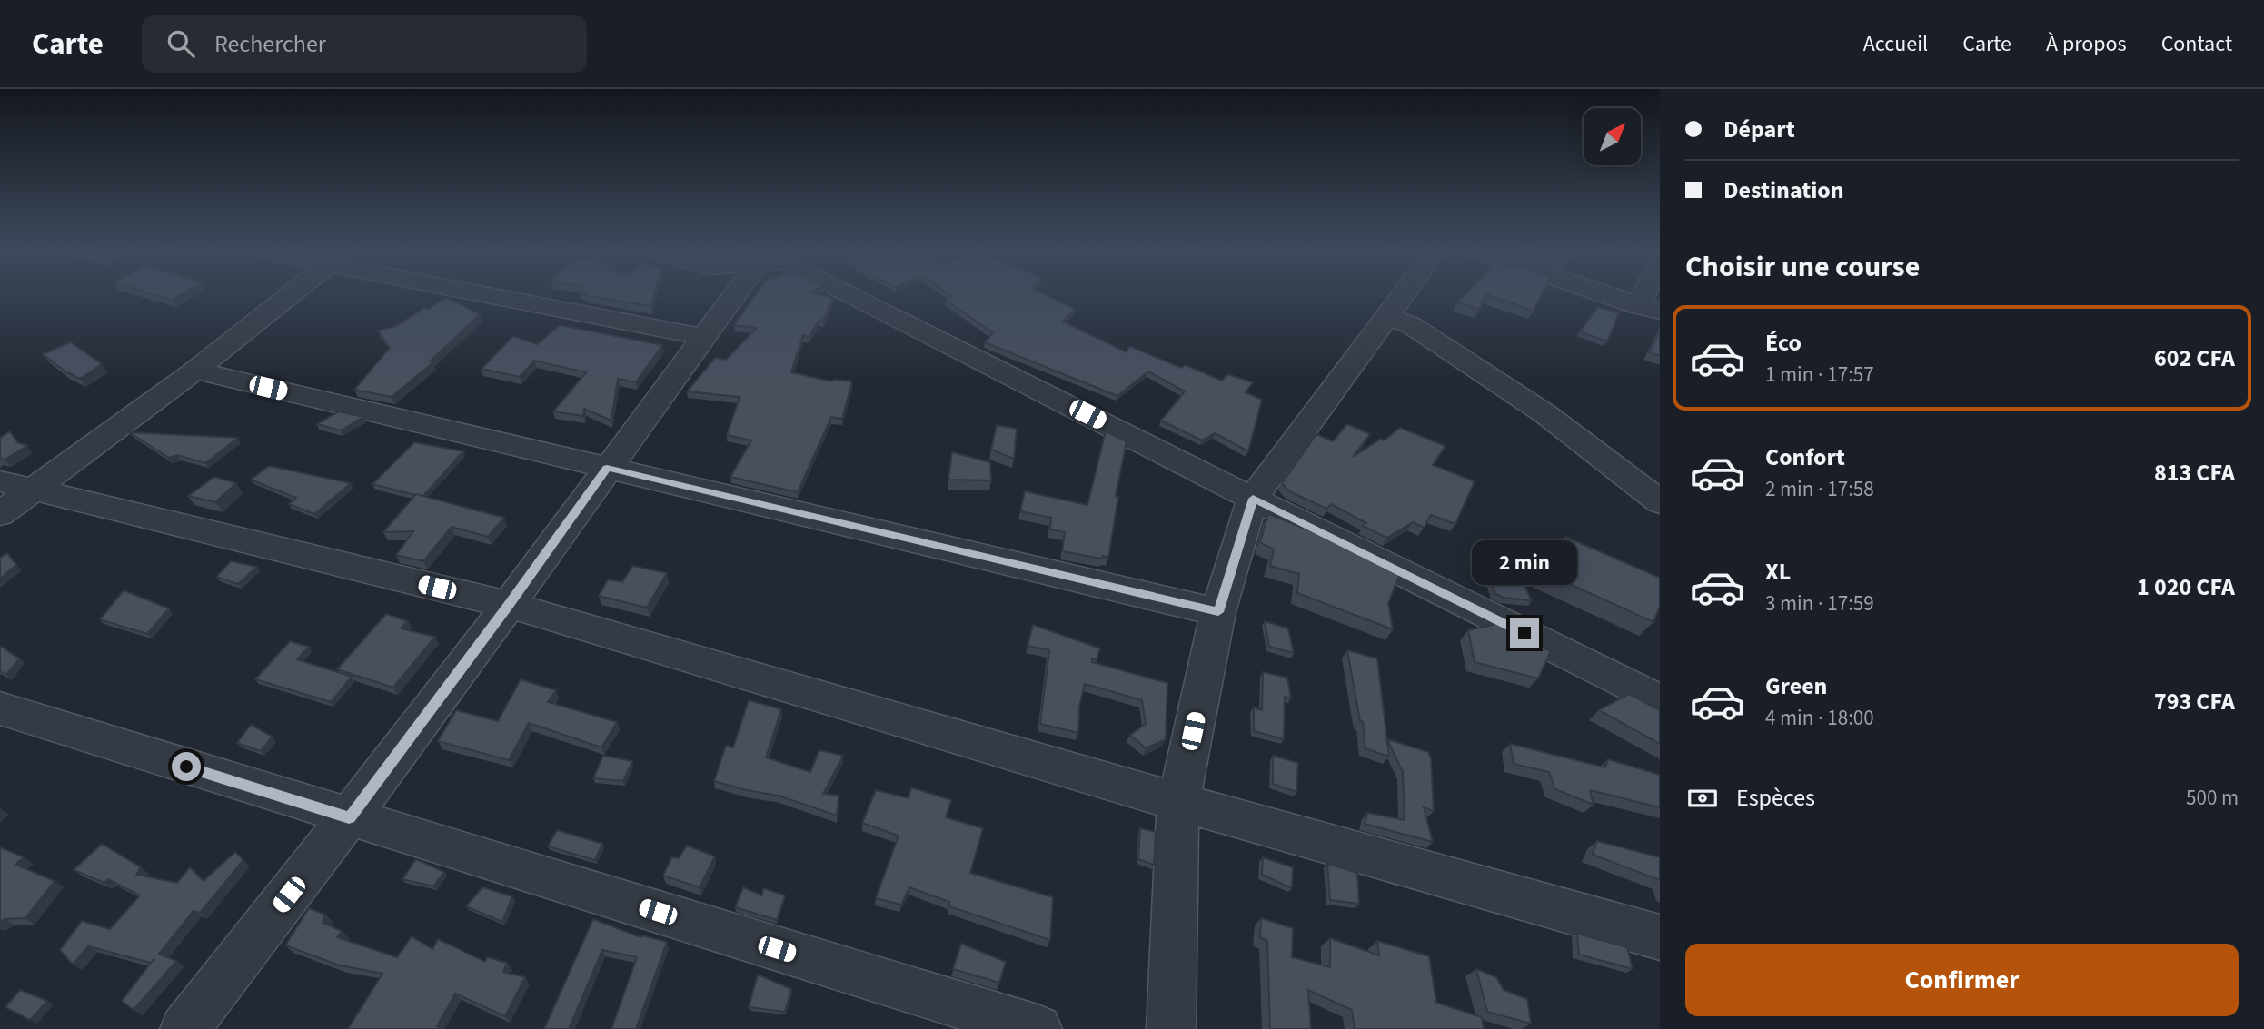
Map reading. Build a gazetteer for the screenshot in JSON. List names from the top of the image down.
{
  "north": "top right",
  "page": {
    "header": "Carte",
    "search": "Rechercher",
    "nav": [
      "Accueil",
      "Carte",
      "À propos",
      "Contact"
    ],
    "banner": ["Départ", "Destination"],
    "heading": "Choisir une course",
    "list": [
      {
        "name": "Éco",
        "note": "1 min · 17:57",
        "value": "602 CFA"
      },
      {
        "name": "Confort",
        "note": "2 min · 17:58",
        "value": "813 CFA"
      },
      {
        "name": "XL",
        "note": "3 min · 17:59",
        "value": "1 020 CFA"
      },
      {
        "name": "Green",
        "note": "4 min · 18:00",
        "value": "793 CFA"
      }
    ],
    "bubble": "2 min",
    "pay": ["Espèces", "500 m"],
    "buttons": "Confirmer"
  }
}
